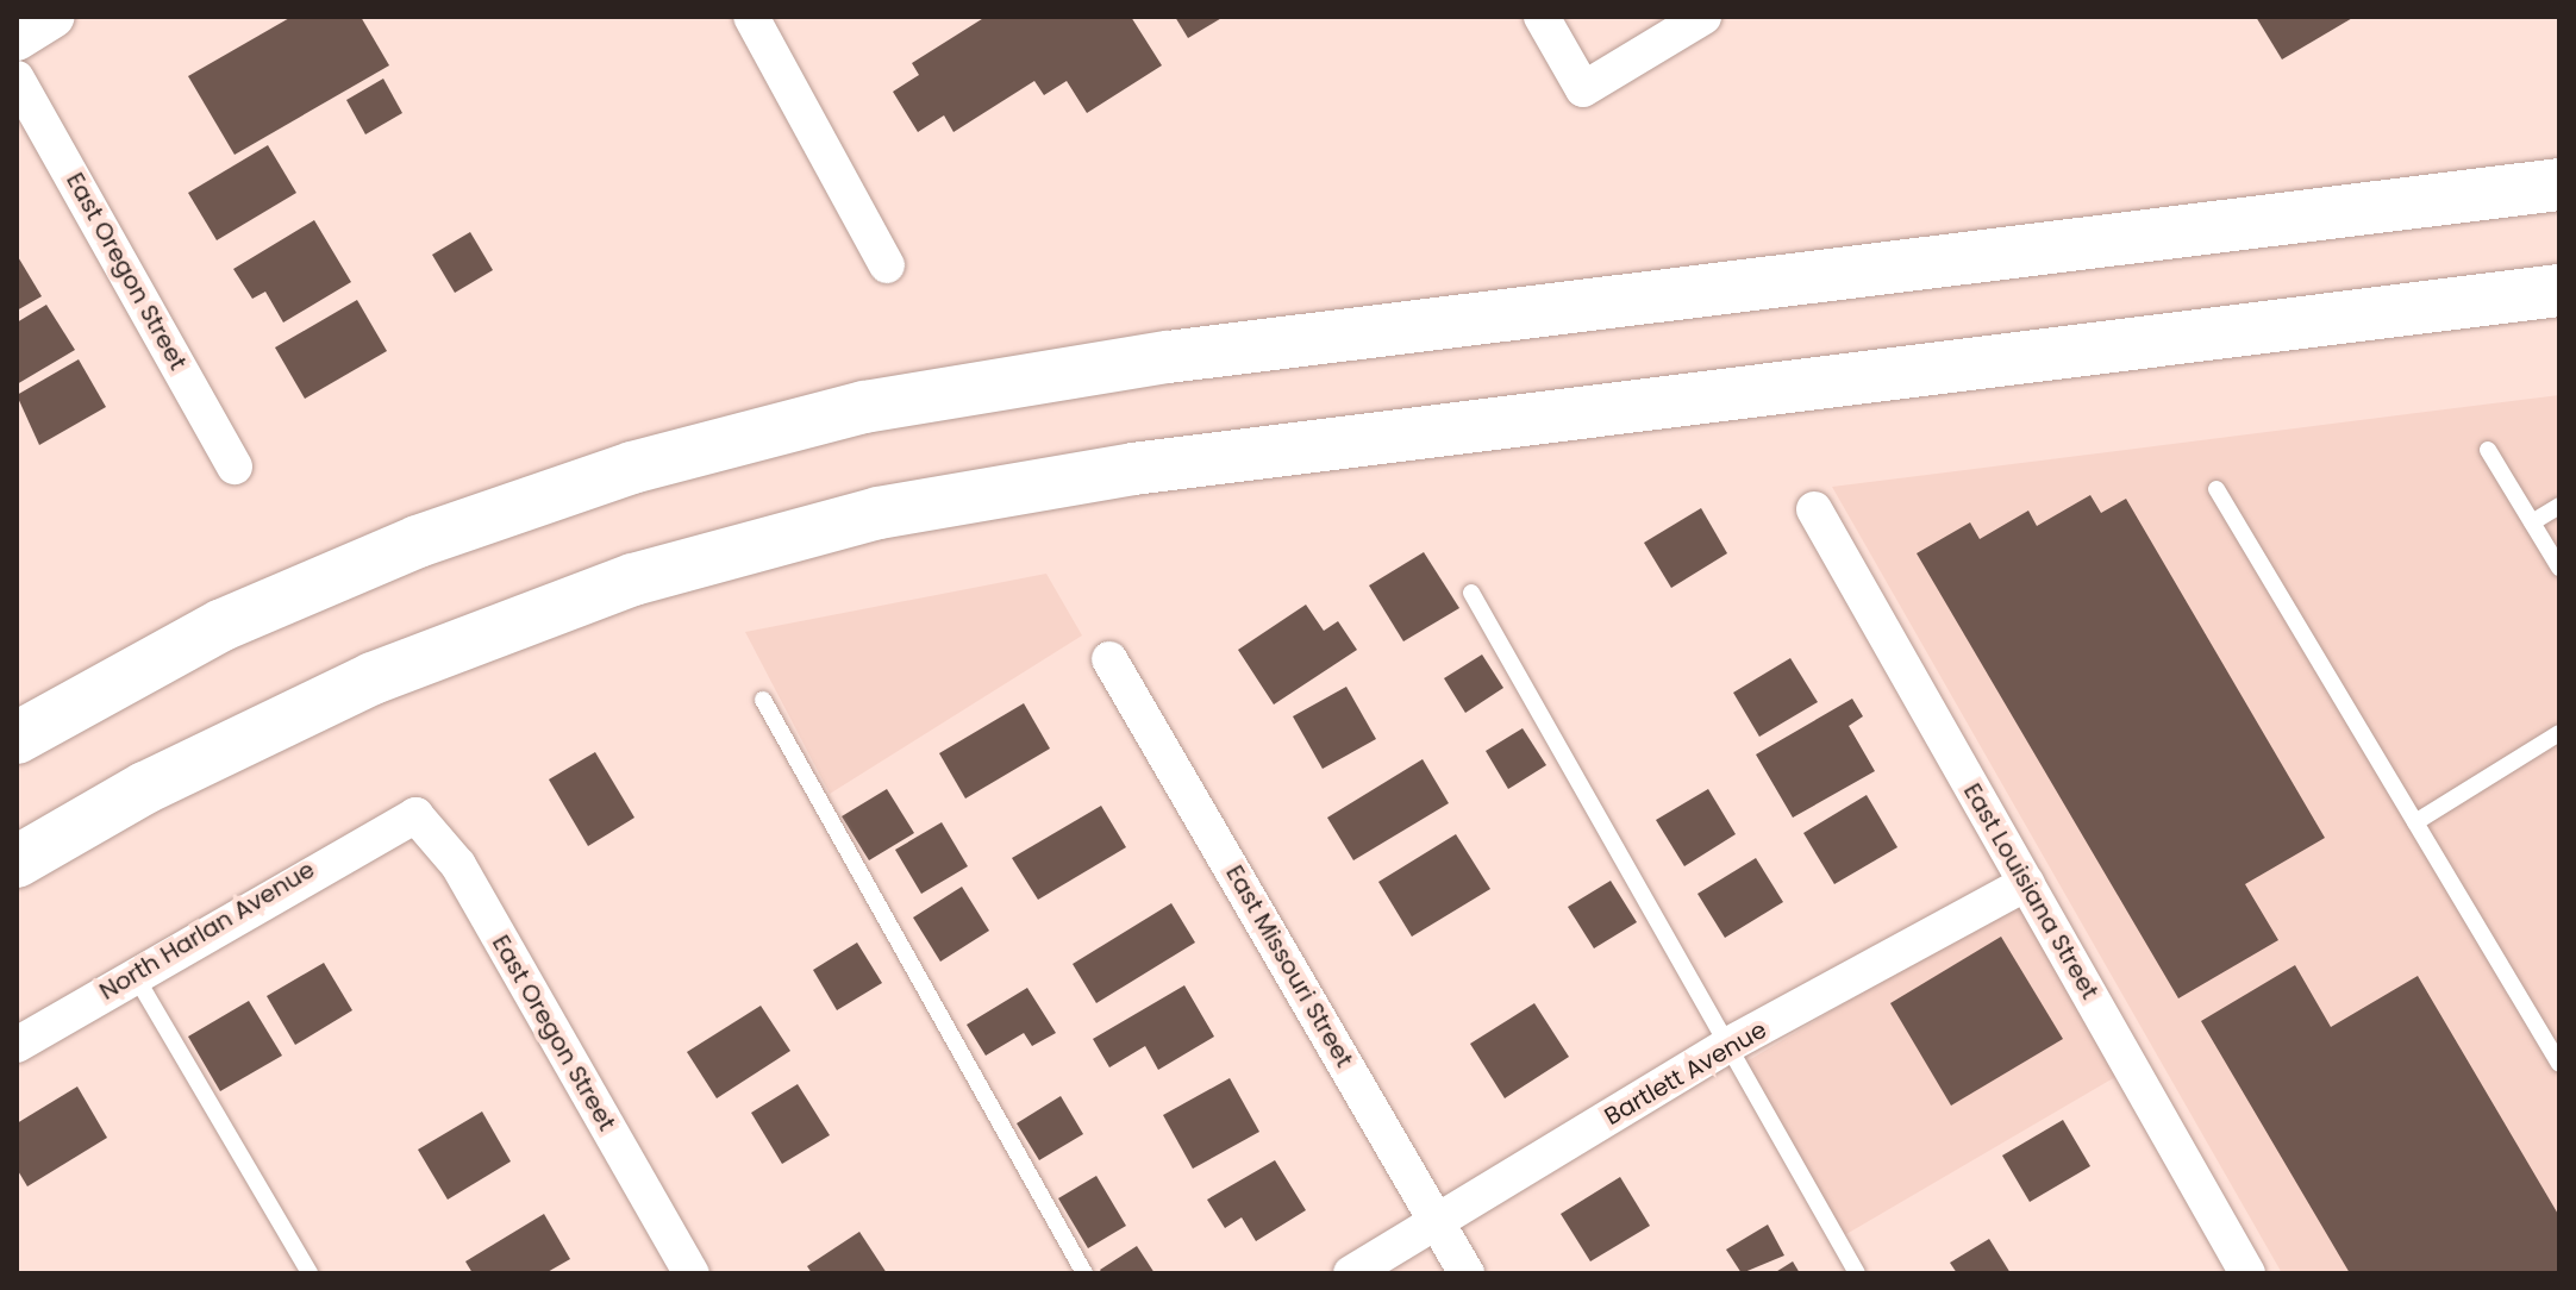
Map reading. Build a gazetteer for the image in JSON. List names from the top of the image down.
{
  "streets": {
    "street": [
      "East Oregon Street",
      "East Louisiana Street",
      "North Harlan Avenue",
      "East Missouri Street",
      "Bartlett Avenue"
    ]
  },
  "crossings": [
    ["East Oregon Street", "North Harlan Avenue"],
    ["East Louisiana Street", "Bartlett Avenue"],
    ["East Missouri Street", "Bartlett Avenue"]
  ]
}
